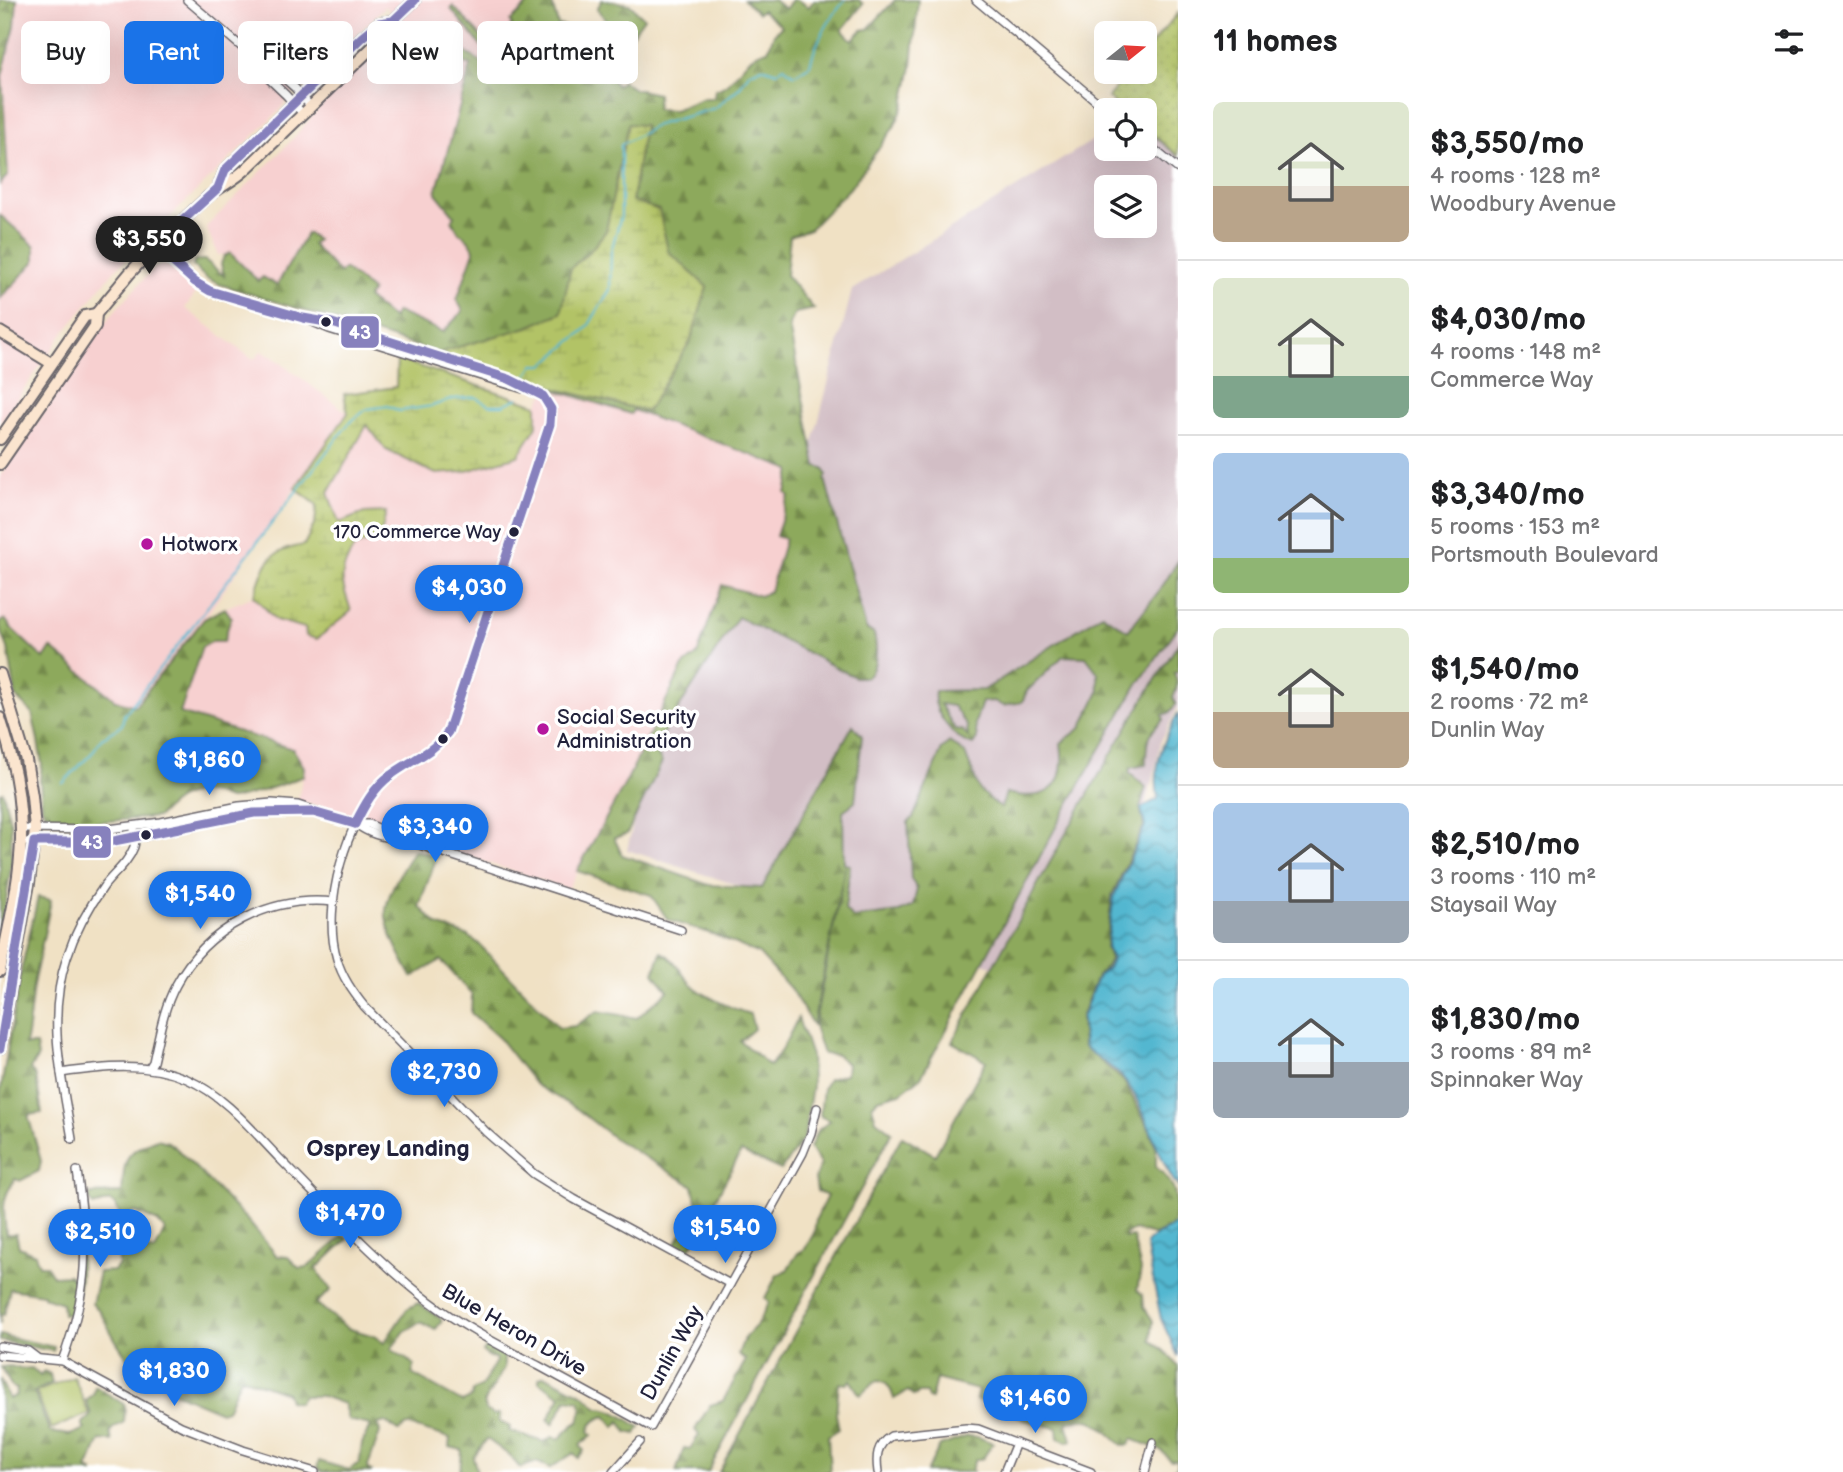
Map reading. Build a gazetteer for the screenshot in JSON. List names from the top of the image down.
{
  "streets": {
    "street": ["Blue Heron Drive", "Dunlin Way"]
  },
  "crossings": [
    ["Blue Heron Drive", "Dunlin Way"]
  ],
  "districts": ["Osprey Landing"],
  "places": ["170 Commerce Way", "Hotworx", "Social Security Administration"],
  "lines": ["transit line 43"],
  "north": "right",
  "page": {
    "heading": "11 homes",
    "chip": [
      "Buy",
      "Rent",
      "Filters",
      "New",
      "Apartment"
    ],
    "list": [
      {
        "name": "$3,550/mo",
        "note": "4 rooms · 128 m² · Woodbury Avenue"
      },
      {
        "name": "$4,030/mo",
        "note": "4 rooms · 148 m² · Commerce Way"
      },
      {
        "name": "$3,340/mo",
        "note": "5 rooms · 153 m² · Portsmouth Boulevard"
      },
      {
        "name": "$1,540/mo",
        "note": "2 rooms · 72 m² · Dunlin Way"
      },
      {
        "name": "$2,510/mo",
        "note": "3 rooms · 110 m² · Staysail Way"
      },
      {
        "name": "$1,830/mo",
        "note": "3 rooms · 89 m² · Spinnaker Way"
      }
    ],
    "price": [
      "$3,550",
      "$4,030",
      "$1,860",
      "$3,340",
      "$1,540",
      "$2,730",
      "$1,470",
      "$1,540",
      "$2,510",
      "$1,830",
      "$1,460"
    ]
  }
}
